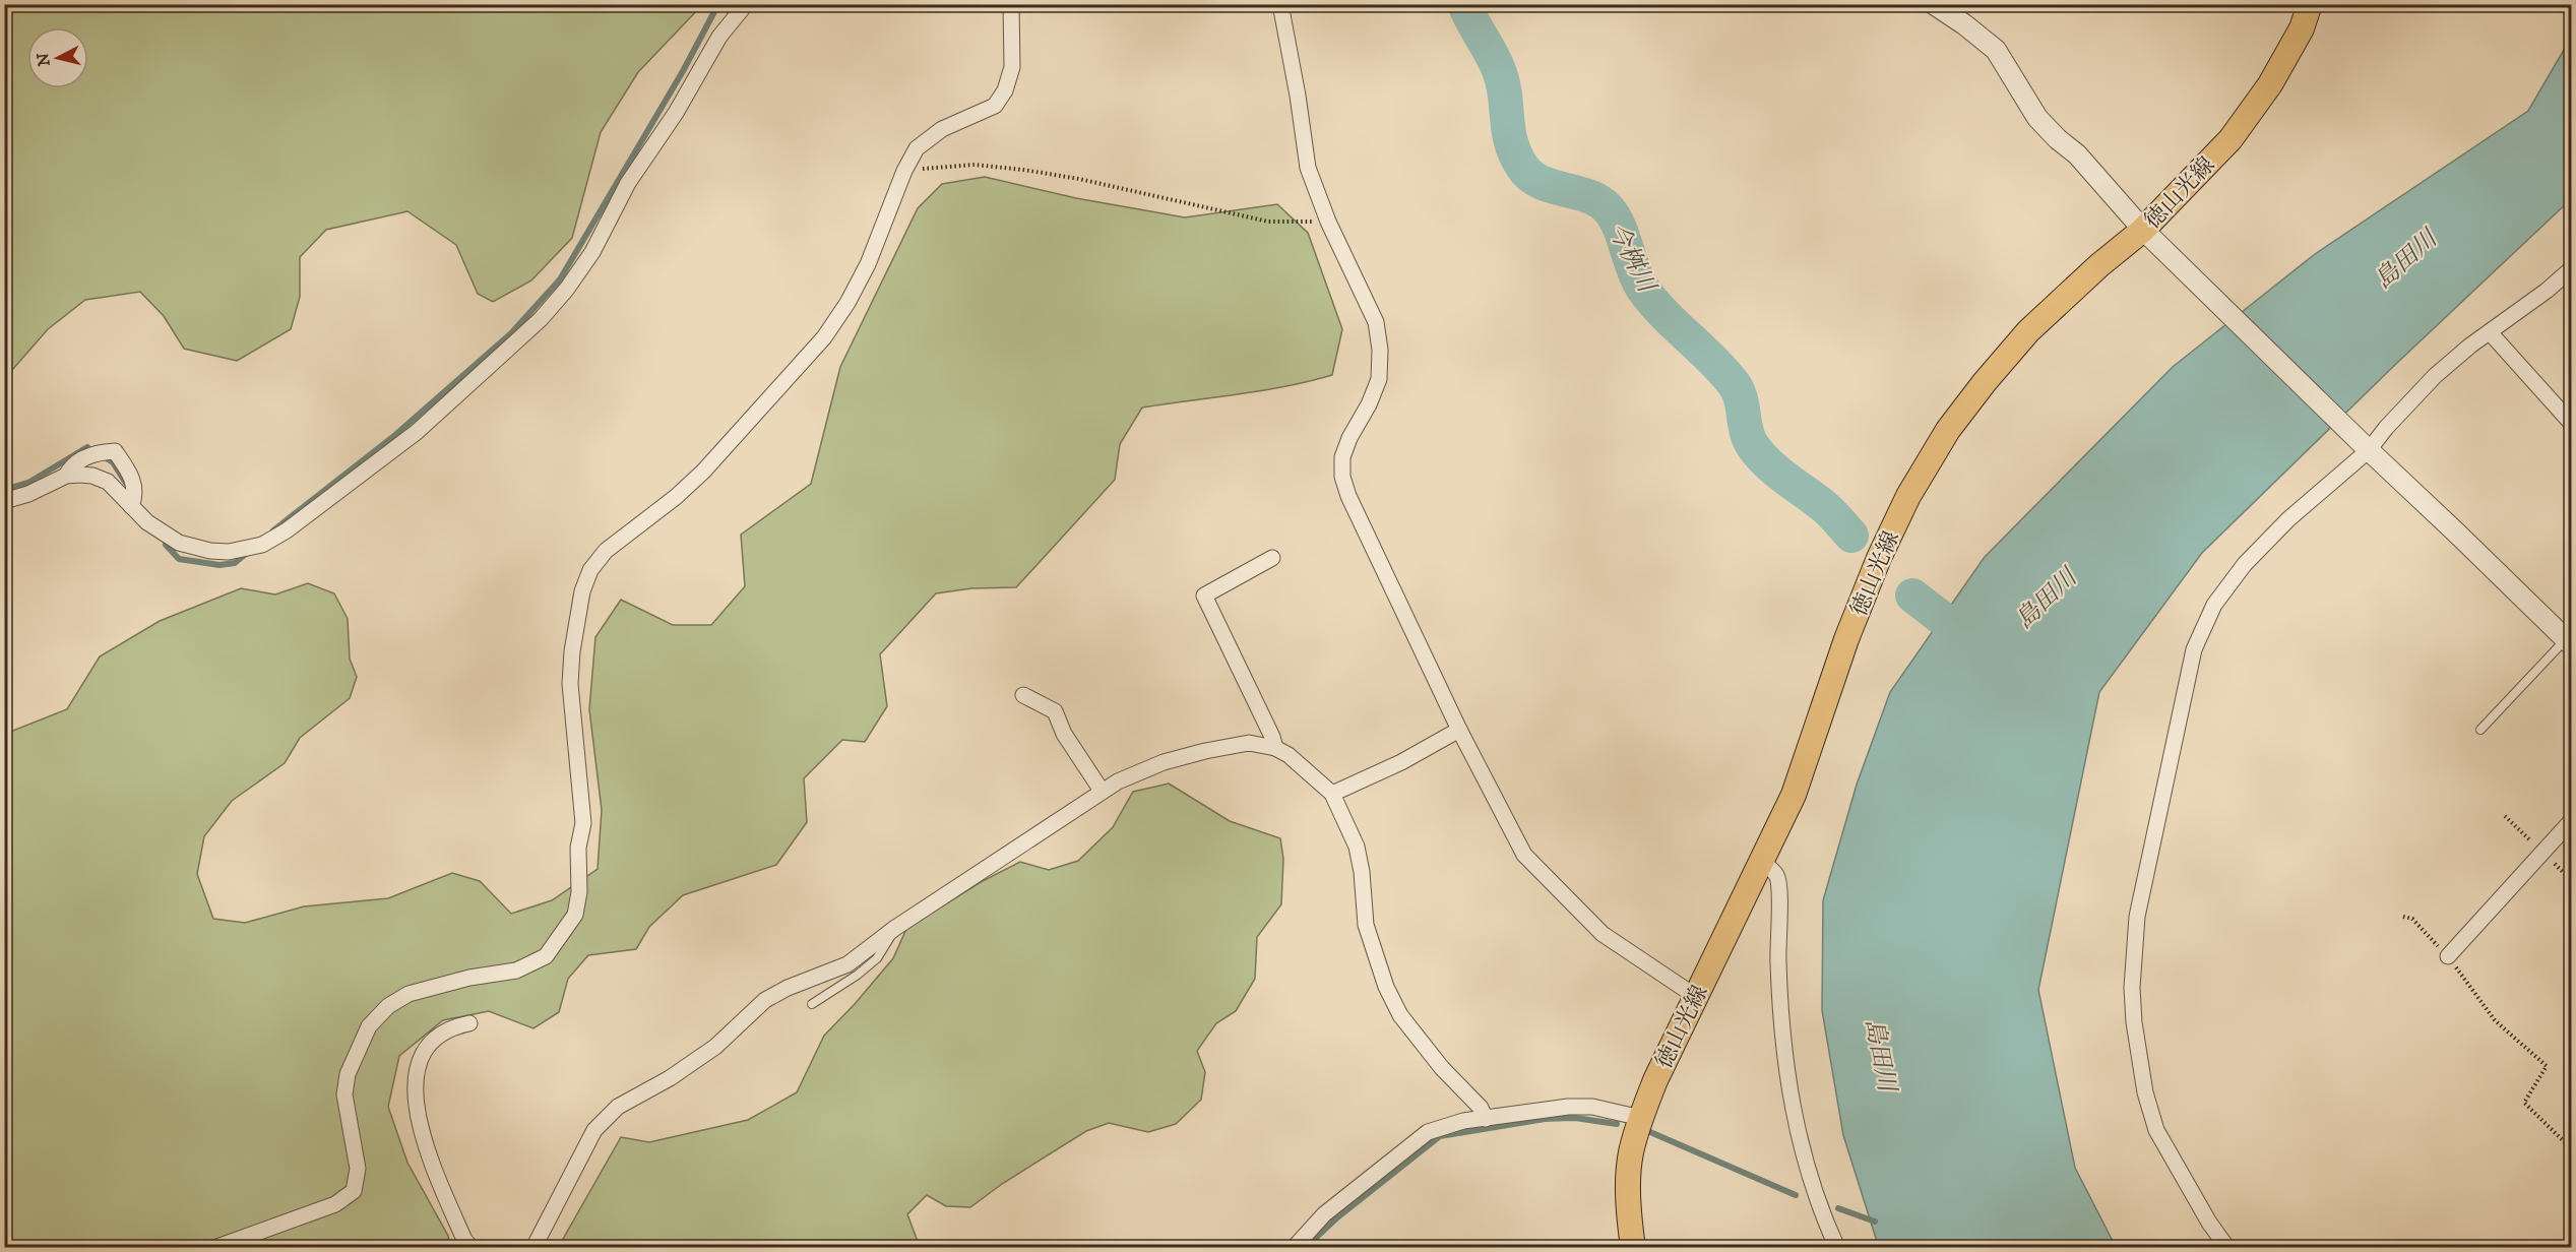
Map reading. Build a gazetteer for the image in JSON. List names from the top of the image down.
{
  "streets": {
    "main road": ["徳山光線"]
  },
  "water": ["今桝川", "島田川"],
  "north": "left"
}
